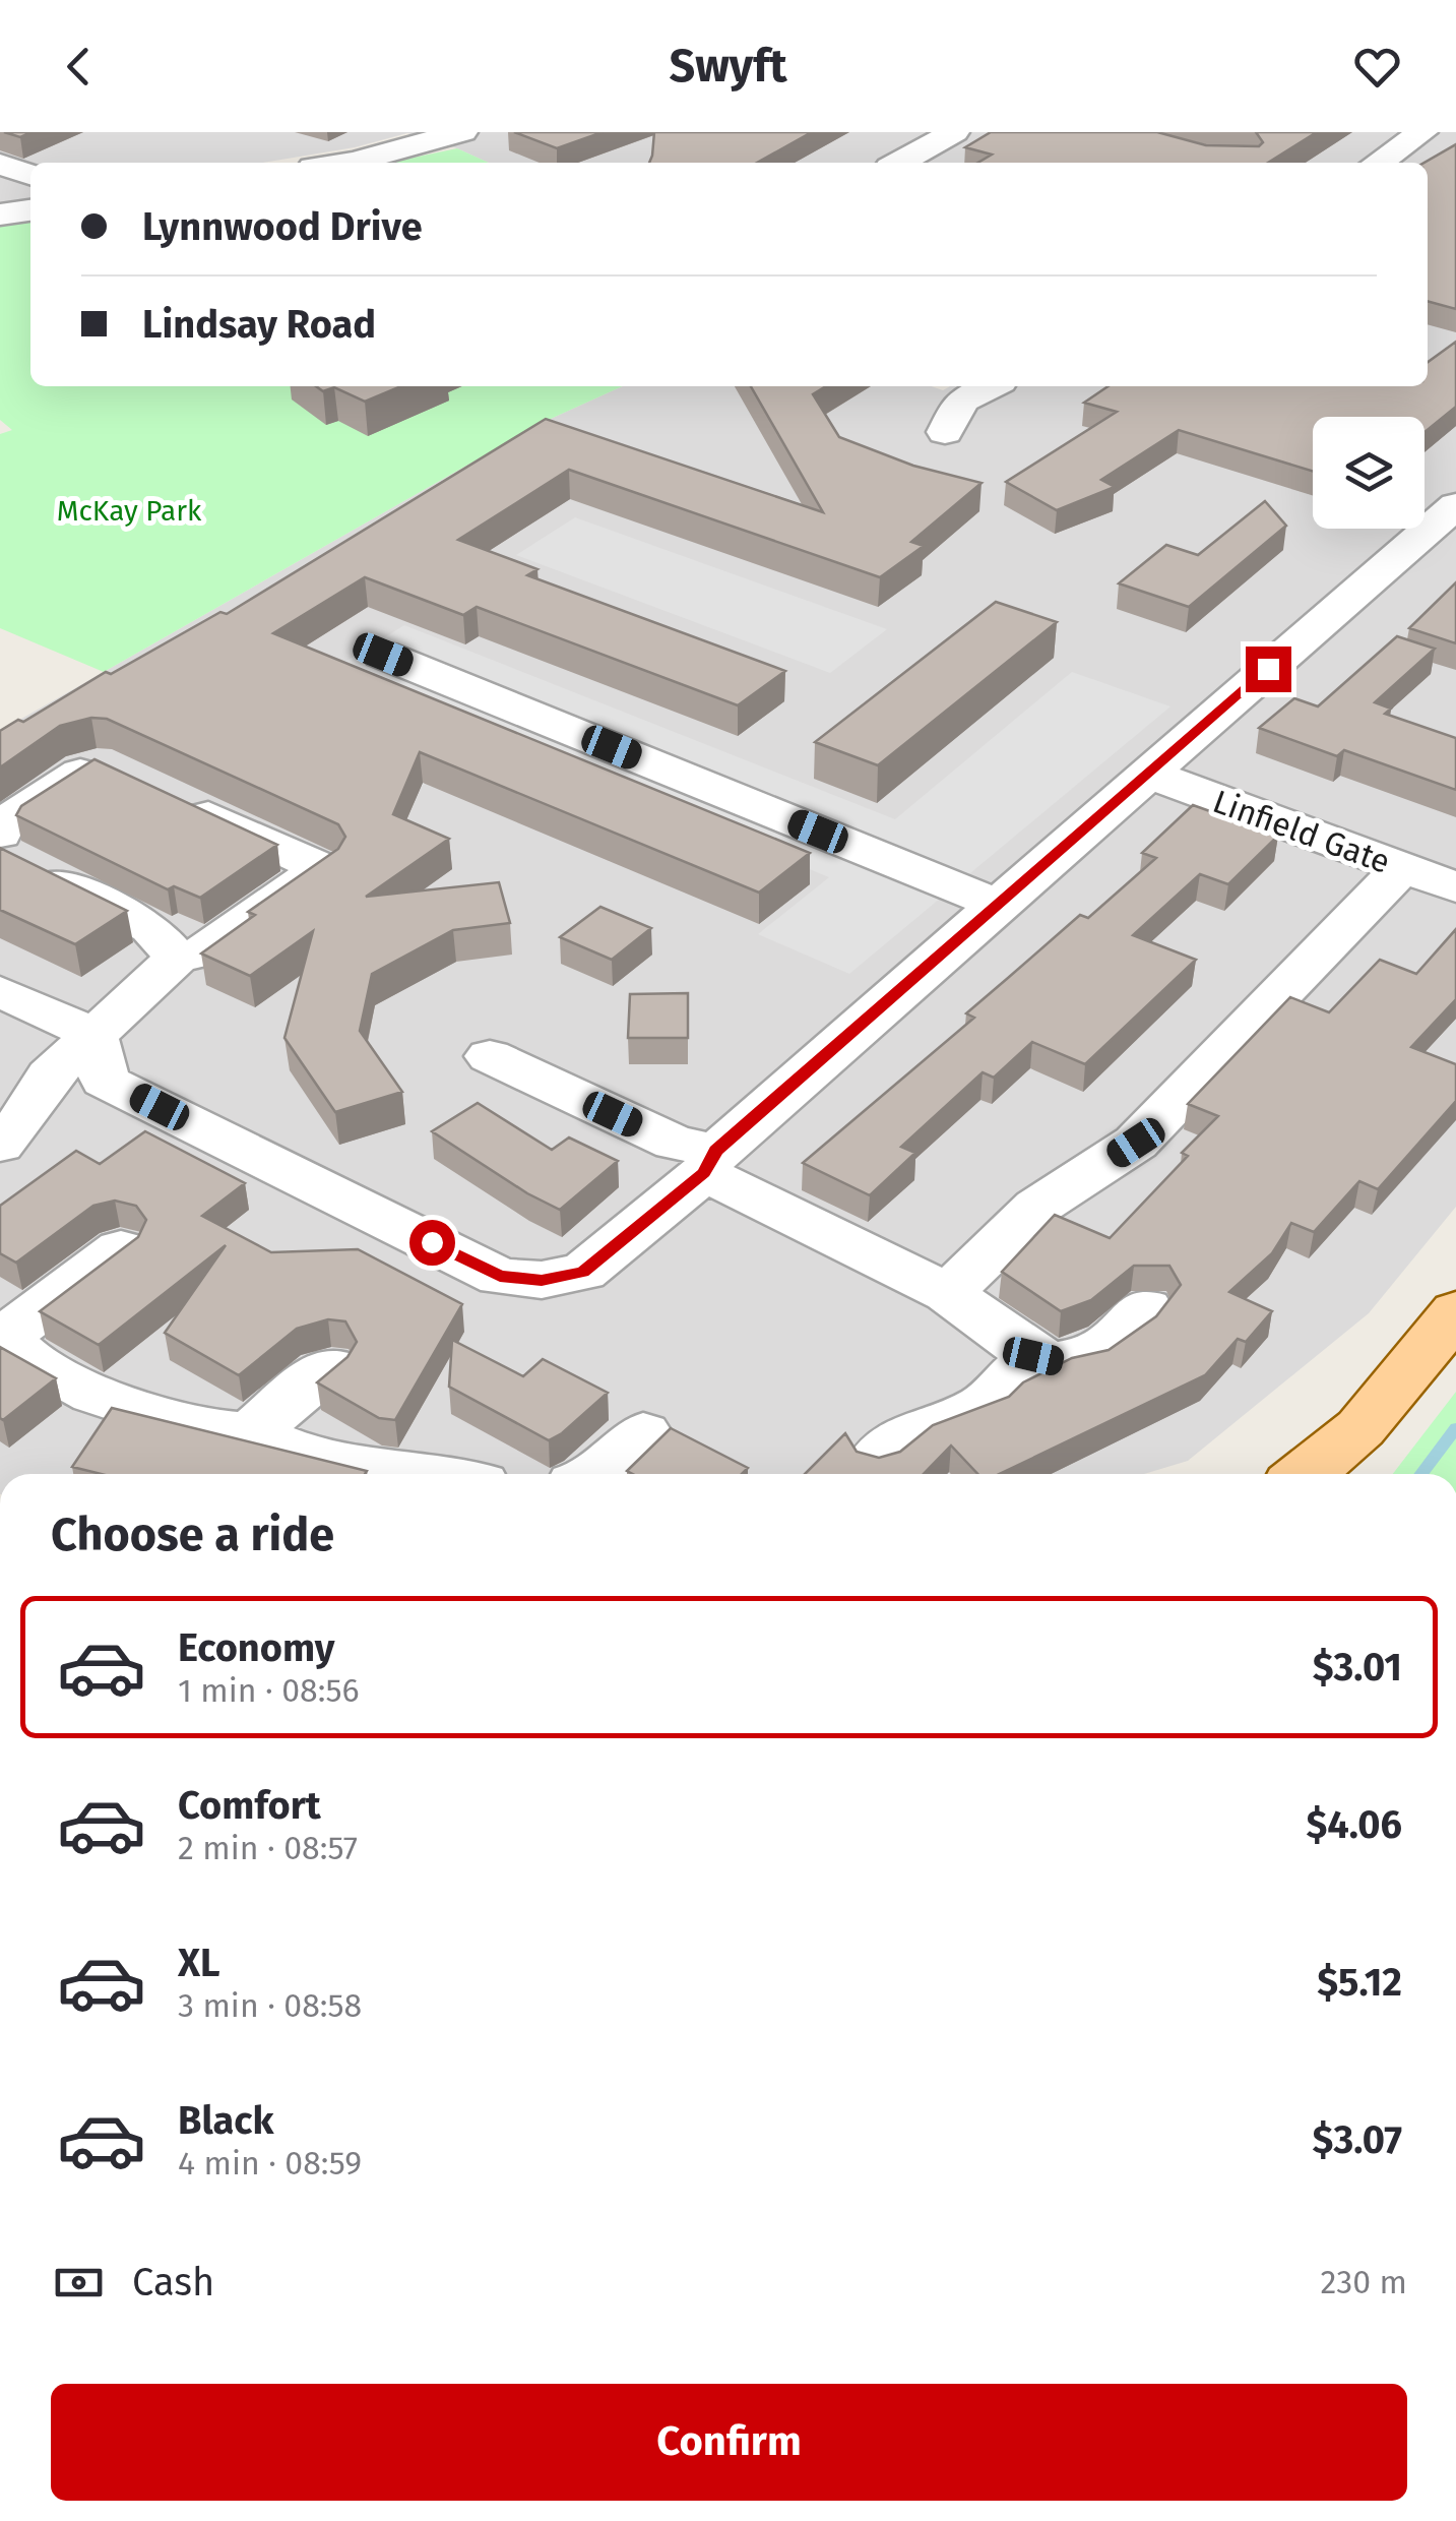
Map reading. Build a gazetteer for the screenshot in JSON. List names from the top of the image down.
{
  "streets": {
    "street": ["Linfield Gate"]
  },
  "parks": ["McKay Park"],
  "page": {
    "header": "Swyft",
    "banner": ["Lynnwood Drive", "Lindsay Road"],
    "heading": "Choose a ride",
    "list": [
      {
        "name": "Economy",
        "note": "1 min · 08:56",
        "value": "$3.01"
      },
      {
        "name": "Comfort",
        "note": "2 min · 08:57",
        "value": "$4.06"
      },
      {
        "name": "XL",
        "note": "3 min · 08:58",
        "value": "$5.12"
      },
      {
        "name": "Black",
        "note": "4 min · 08:59",
        "value": "$3.07"
      }
    ],
    "pay": ["Cash", "230 m"],
    "buttons": "Confirm"
  }
}
